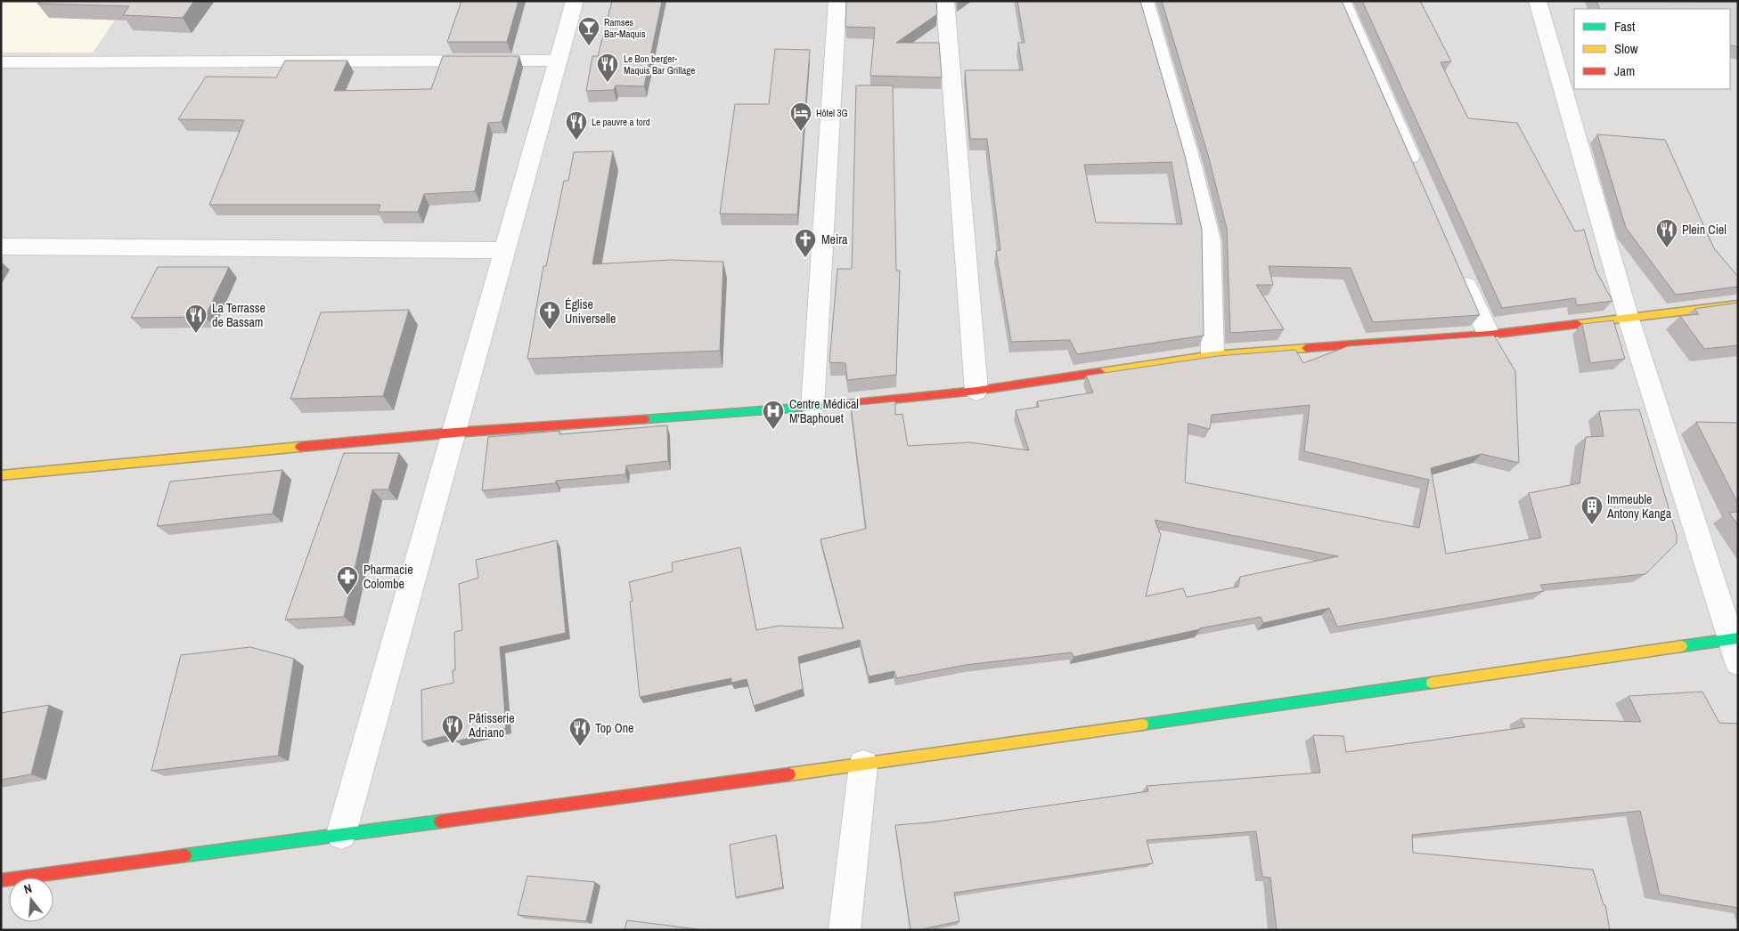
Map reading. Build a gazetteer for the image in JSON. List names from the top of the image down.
{
  "places": {
    "bar": ["Ramses Bar-Maquis"],
    "restaurant": [
      "Le Bon berger- Maquis Bar Grillage",
      "Le pauvre a tord",
      "Plein Ciel",
      "La Terrasse de Bassam",
      "Pâtisserie Adriano",
      "Top One"
    ],
    "hotel": ["Hôtel 3G"],
    "church": ["Meira", "Église Universelle"],
    "hospital": ["Centre Médical M'Baphouet"],
    "building": ["Immeuble Antony Kanga"],
    "pharmacy": ["Pharmacie Colombe"]
  },
  "legend": ["Fast", "Slow", "Jam"],
  "north": "top"
}
